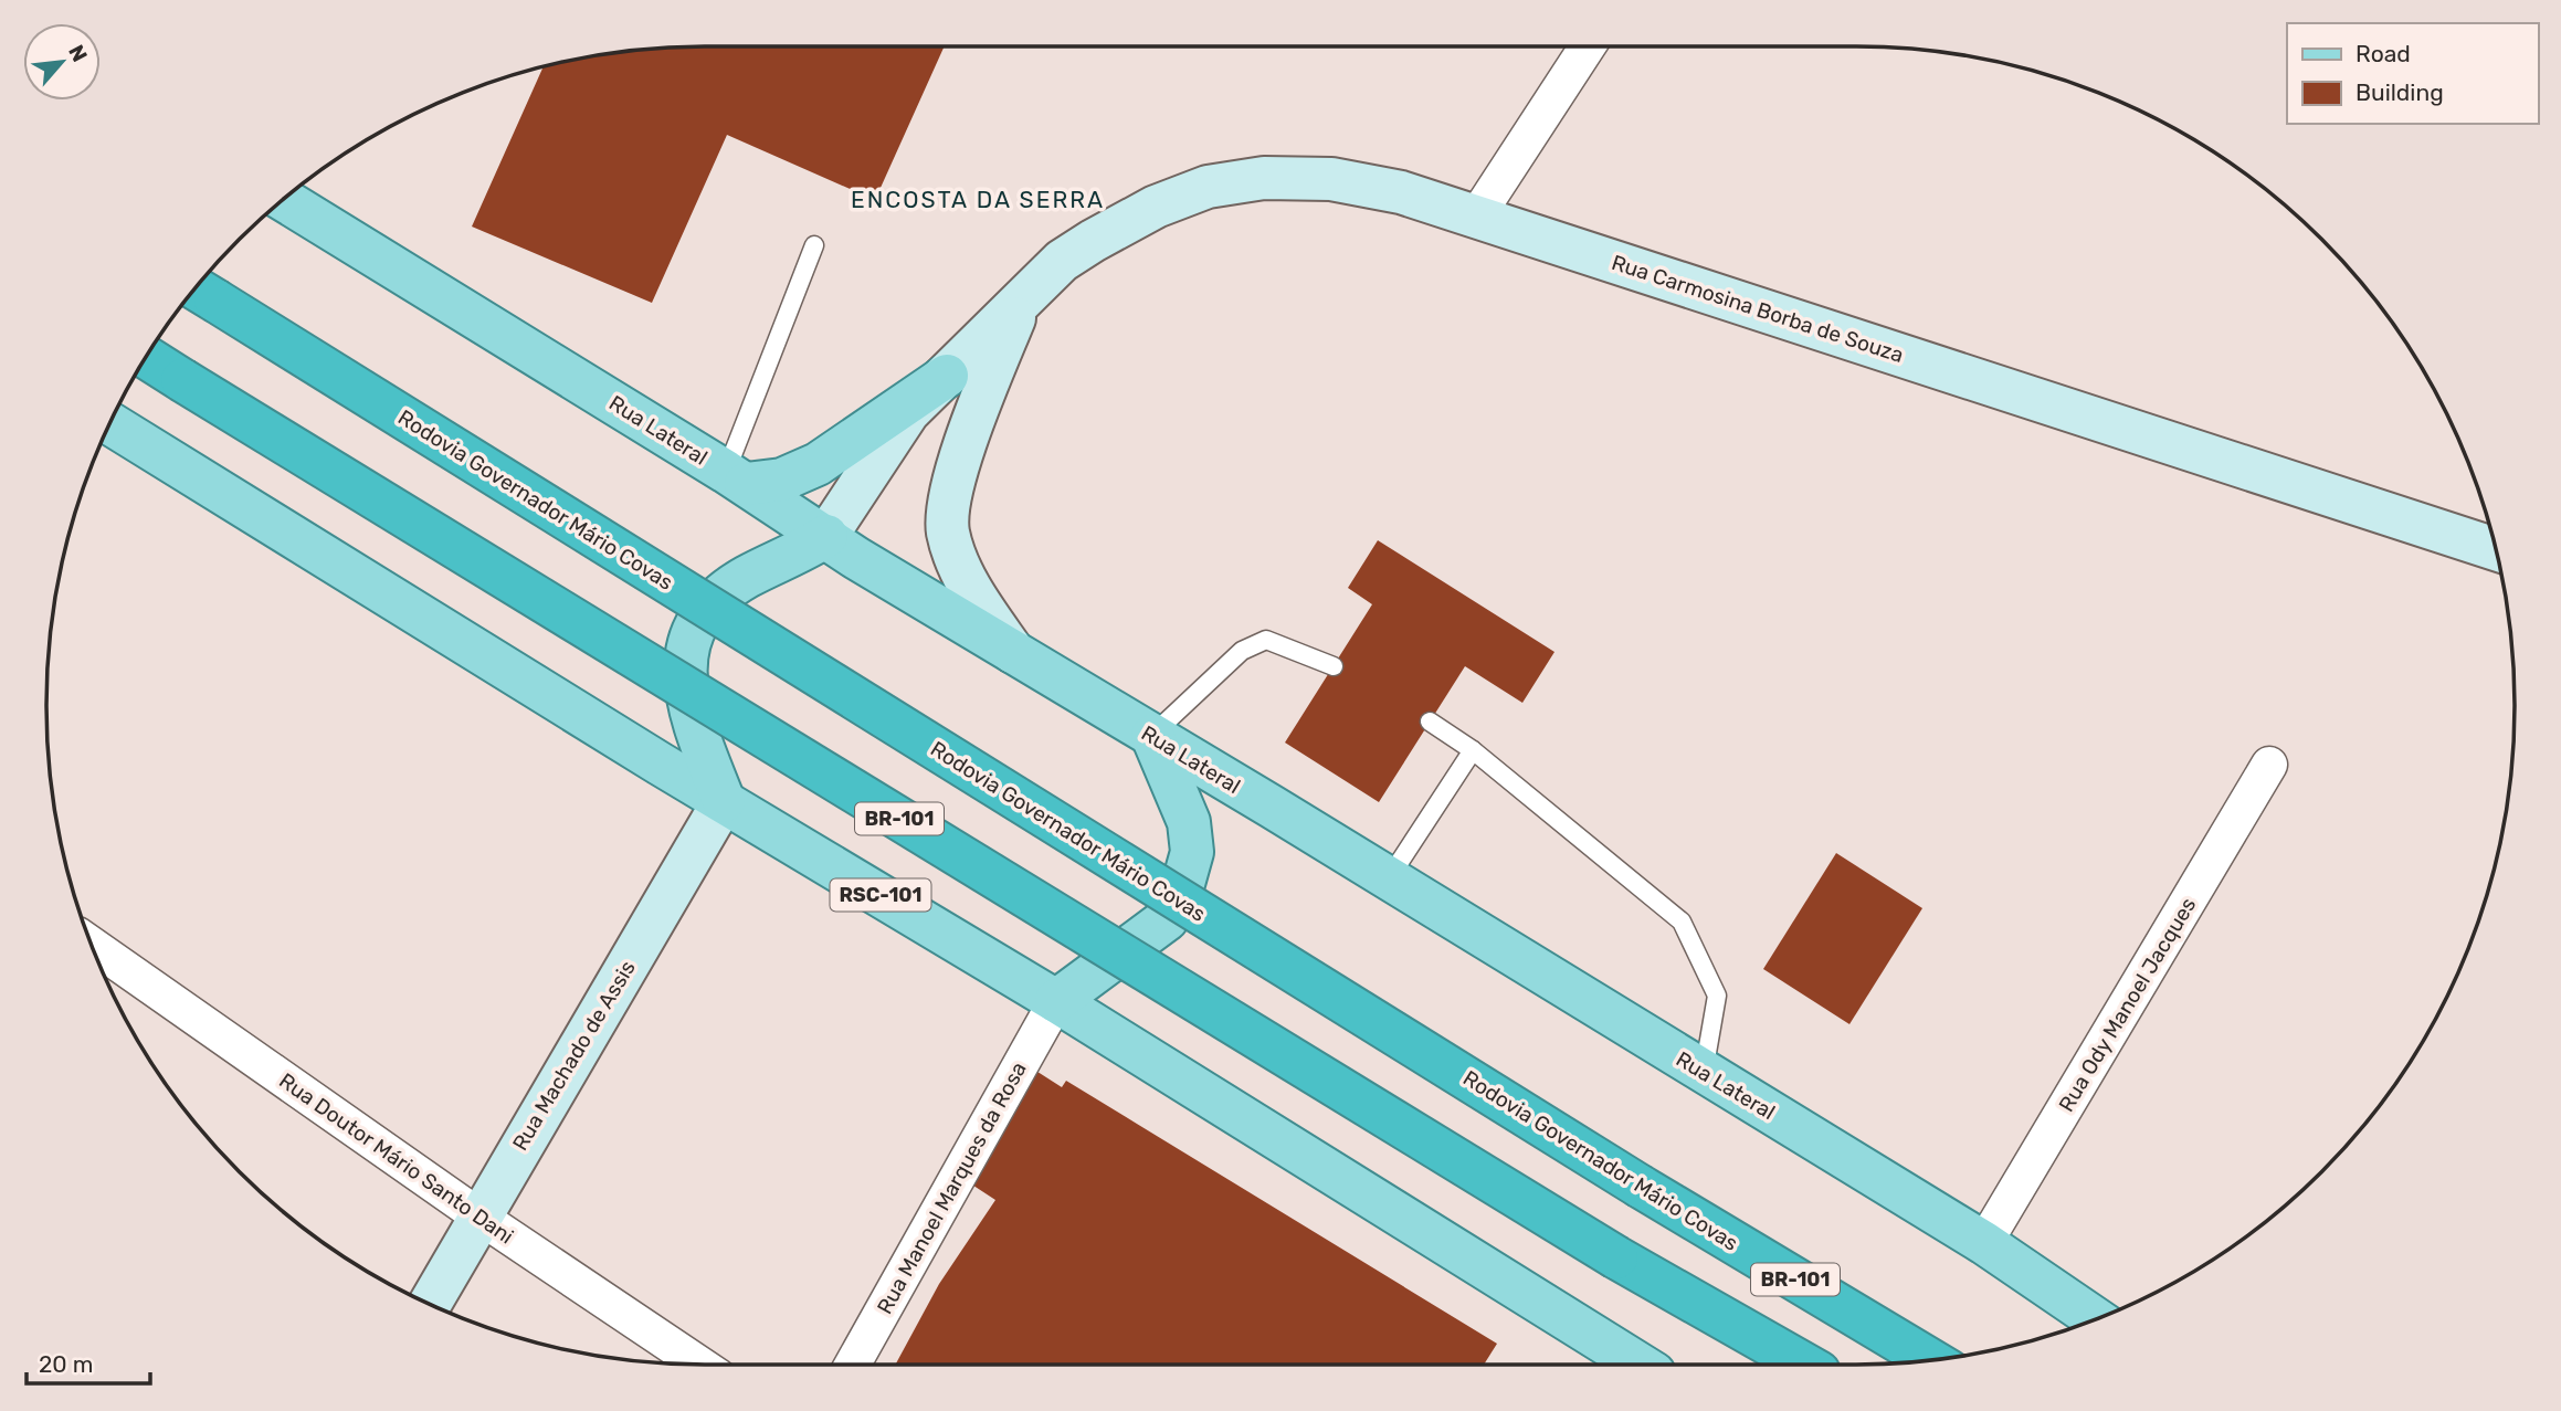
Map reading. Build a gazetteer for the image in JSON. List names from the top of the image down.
{
  "streets": {
    "highway": ["Rodovia Governador Mário Covas", "BR-101"],
    "main road": ["Rua Lateral", "RSC-101"],
    "street": [
      "Rua Carmosina Borba de Souza",
      "Rua Ody Manoel Jacques",
      "Rua Machado de Assis",
      "Rua Doutor Mário Santo Dani",
      "Rua Manoel Marques da Rosa"
    ]
  },
  "crossings": [
    ["Rua Carmosina Borba de Souza", "Rua Lateral"],
    ["Rua Lateral", "Rua Ody Manoel Jacques"],
    ["RSC-101", "Rua Machado de Assis"],
    ["RSC-101", "Rua Manoel Marques da Rosa"],
    ["Rua Machado de Assis", "Rua Doutor Mário Santo Dani"]
  ],
  "districts": ["ENCOSTA DA SERRA"],
  "legend": ["Road", "Building"],
  "scale_bar": "20 m",
  "north": "top right"
}
